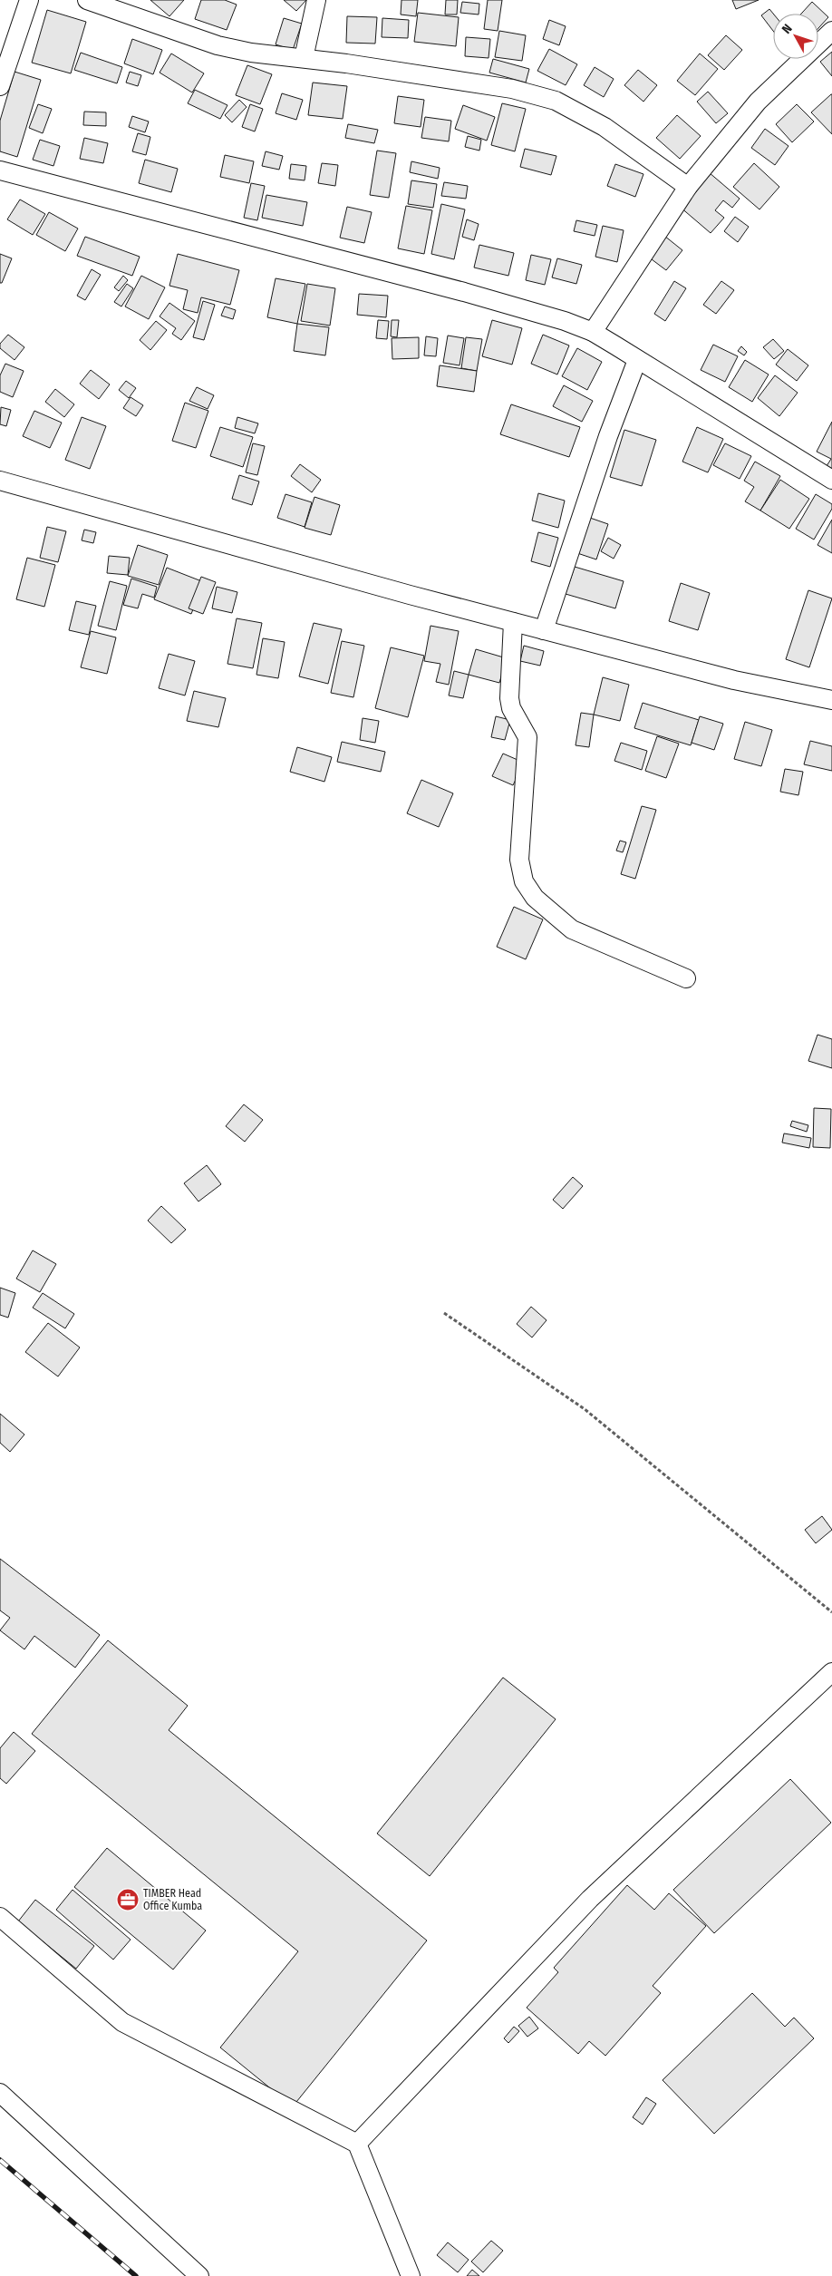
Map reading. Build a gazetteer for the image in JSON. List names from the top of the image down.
{
  "places": {
    "office": ["TIMBER Head Office Kumba"]
  },
  "north": "top left"
}
